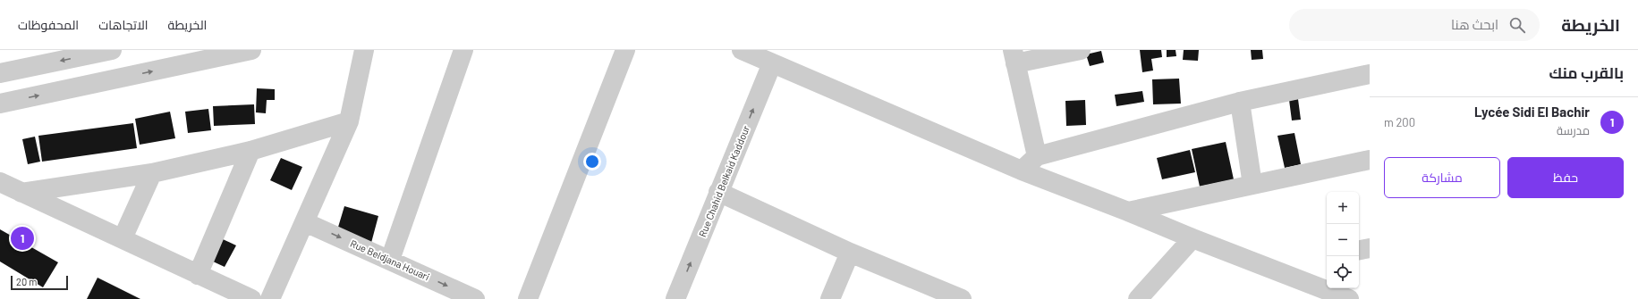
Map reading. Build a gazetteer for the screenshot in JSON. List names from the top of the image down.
{
  "streets": {
    "street": ["Rue Chahid Belkaid Kaddour", "Rue Beldjana Houari"]
  },
  "one_way": ["Rue Beldjana Houari"],
  "scale_bar": "20 m",
  "page": {
    "header": "الخريطة",
    "search": "ابحث هنا",
    "nav": ["الخريطة", "الاتجاهات", "المحفوظات"],
    "heading": "بالقرب منك",
    "list": [
      {
        "mark": "1",
        "name": "Lycée Sidi El Bachir",
        "note": "مدرسة",
        "value": "200 m"
      }
    ],
    "buttons": ["حفظ", "مشاركة"],
    "map_buttons": ["+", "−"],
    "pins": "1",
    "scale": "20 m"
  }
}
